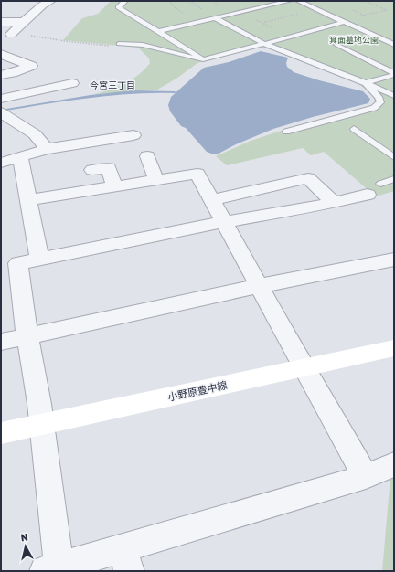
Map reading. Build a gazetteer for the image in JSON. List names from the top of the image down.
{
  "streets": {
    "street": ["小野原豊中線"]
  },
  "districts": ["今宮三丁目"],
  "parks": ["箕面墓地公園"],
  "north": "top"
}
